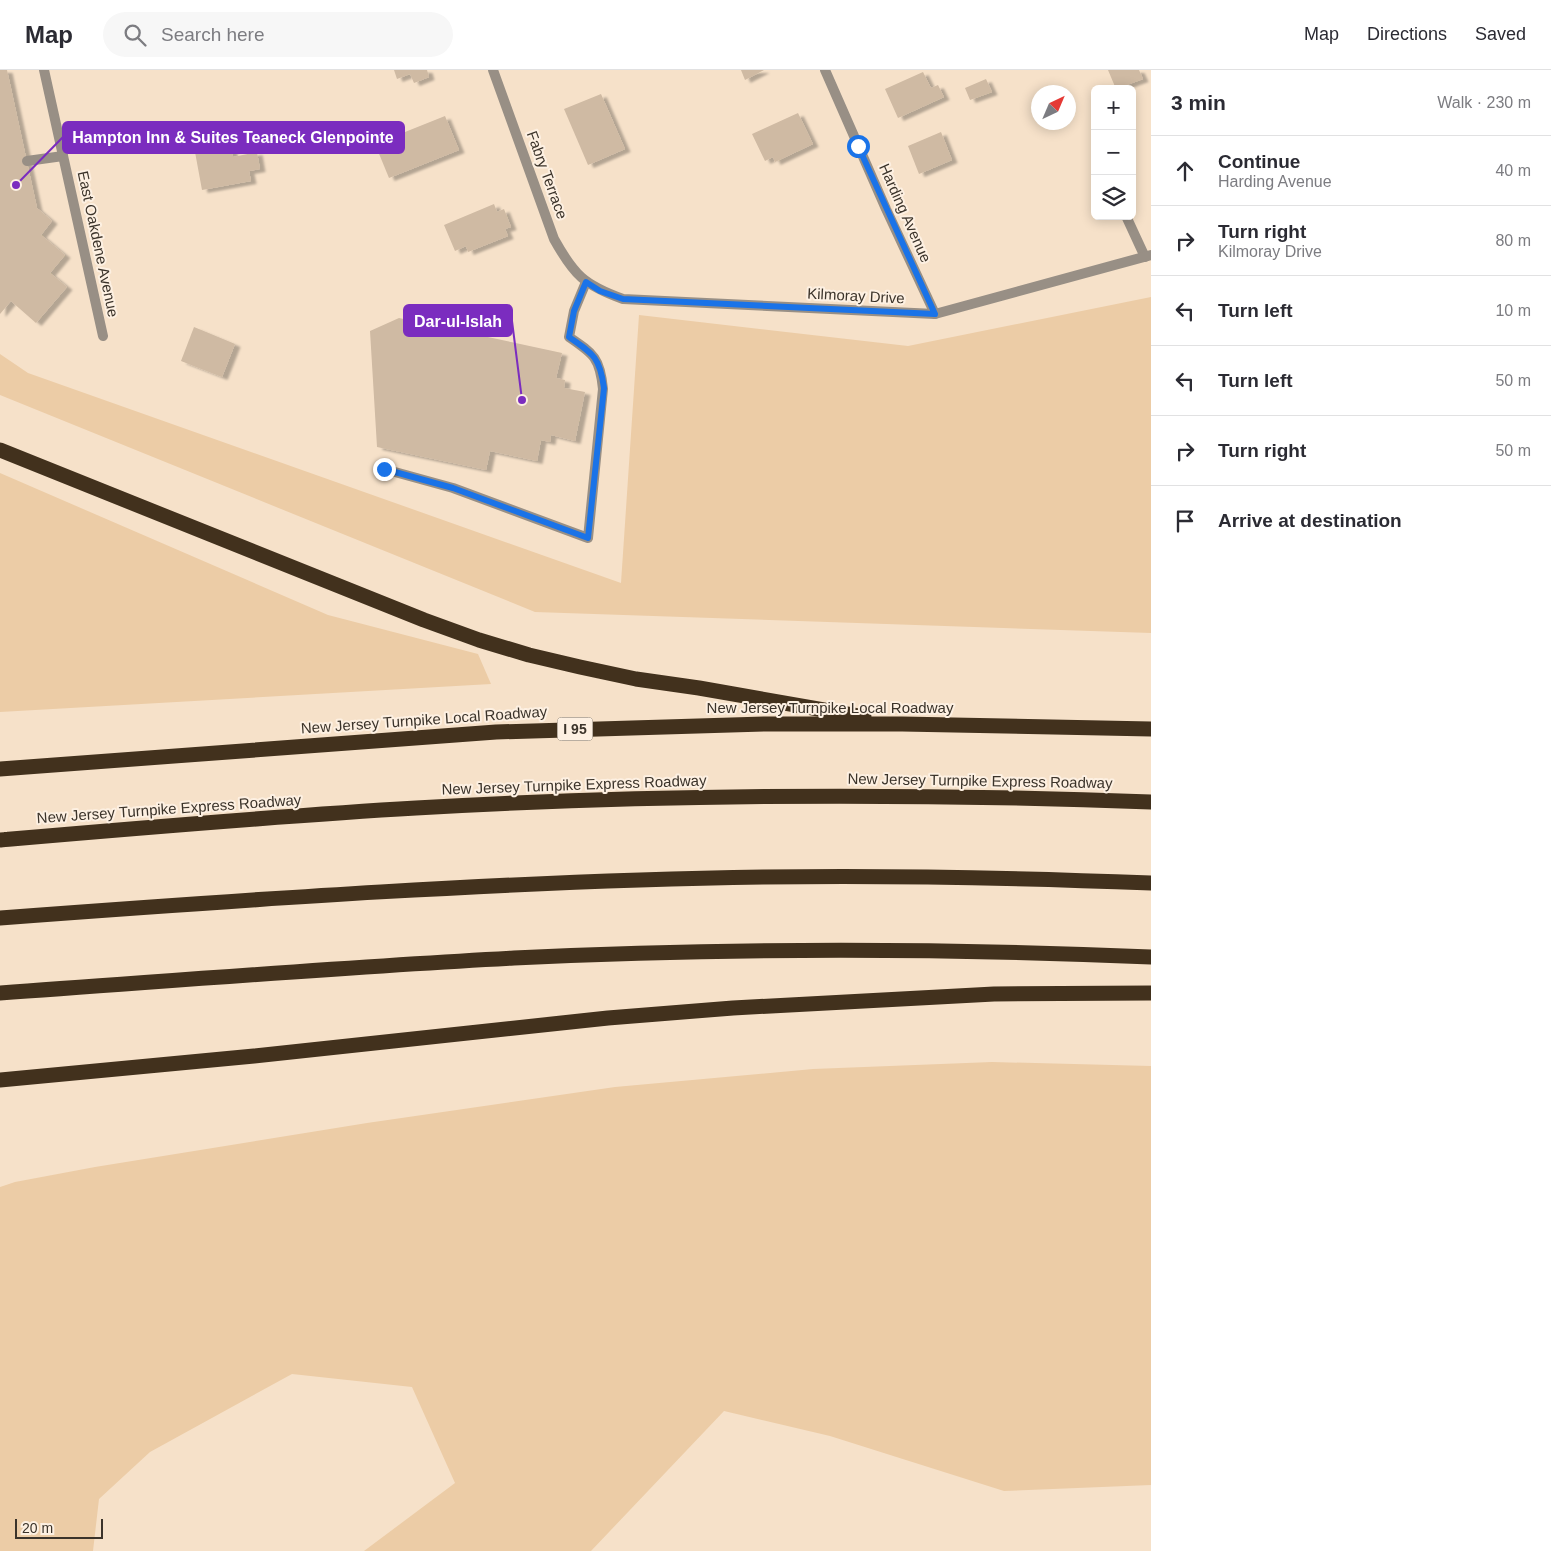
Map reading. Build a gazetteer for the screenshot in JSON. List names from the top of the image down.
{
  "streets": {
    "highway": ["New Jersey Turnpike Local Roadway", "I 95", "New Jersey Turnpike Express Roadway"],
    "street": [
      "Fabry Terrace",
      "Harding Avenue",
      "East Oakdene Avenue",
      "Kilmoray Drive"
    ]
  },
  "crossings": [
    ["Fabry Terrace", "Kilmoray Drive"],
    ["Harding Avenue", "Kilmoray Drive"]
  ],
  "places": ["Hampton Inn & Suites Teaneck Glenpointe", "Dar-ul-Islah"],
  "scale_bar": "20 m",
  "north": "top right",
  "page": {
    "header": "Map",
    "search": "Search here",
    "nav": ["Map", "Directions", "Saved"],
    "heading": ["3 min", "Walk · 230 m"],
    "map_buttons": ["+", "−"],
    "list": [
      ["Continue", "Harding Avenue", "40 m"],
      ["Turn right", "Kilmoray Drive", "80 m"],
      ["Turn left", "10 m"],
      ["Turn left", "50 m"],
      ["Turn right", "50 m"],
      "Arrive at destination"
    ],
    "scale": "20 m"
  }
}
